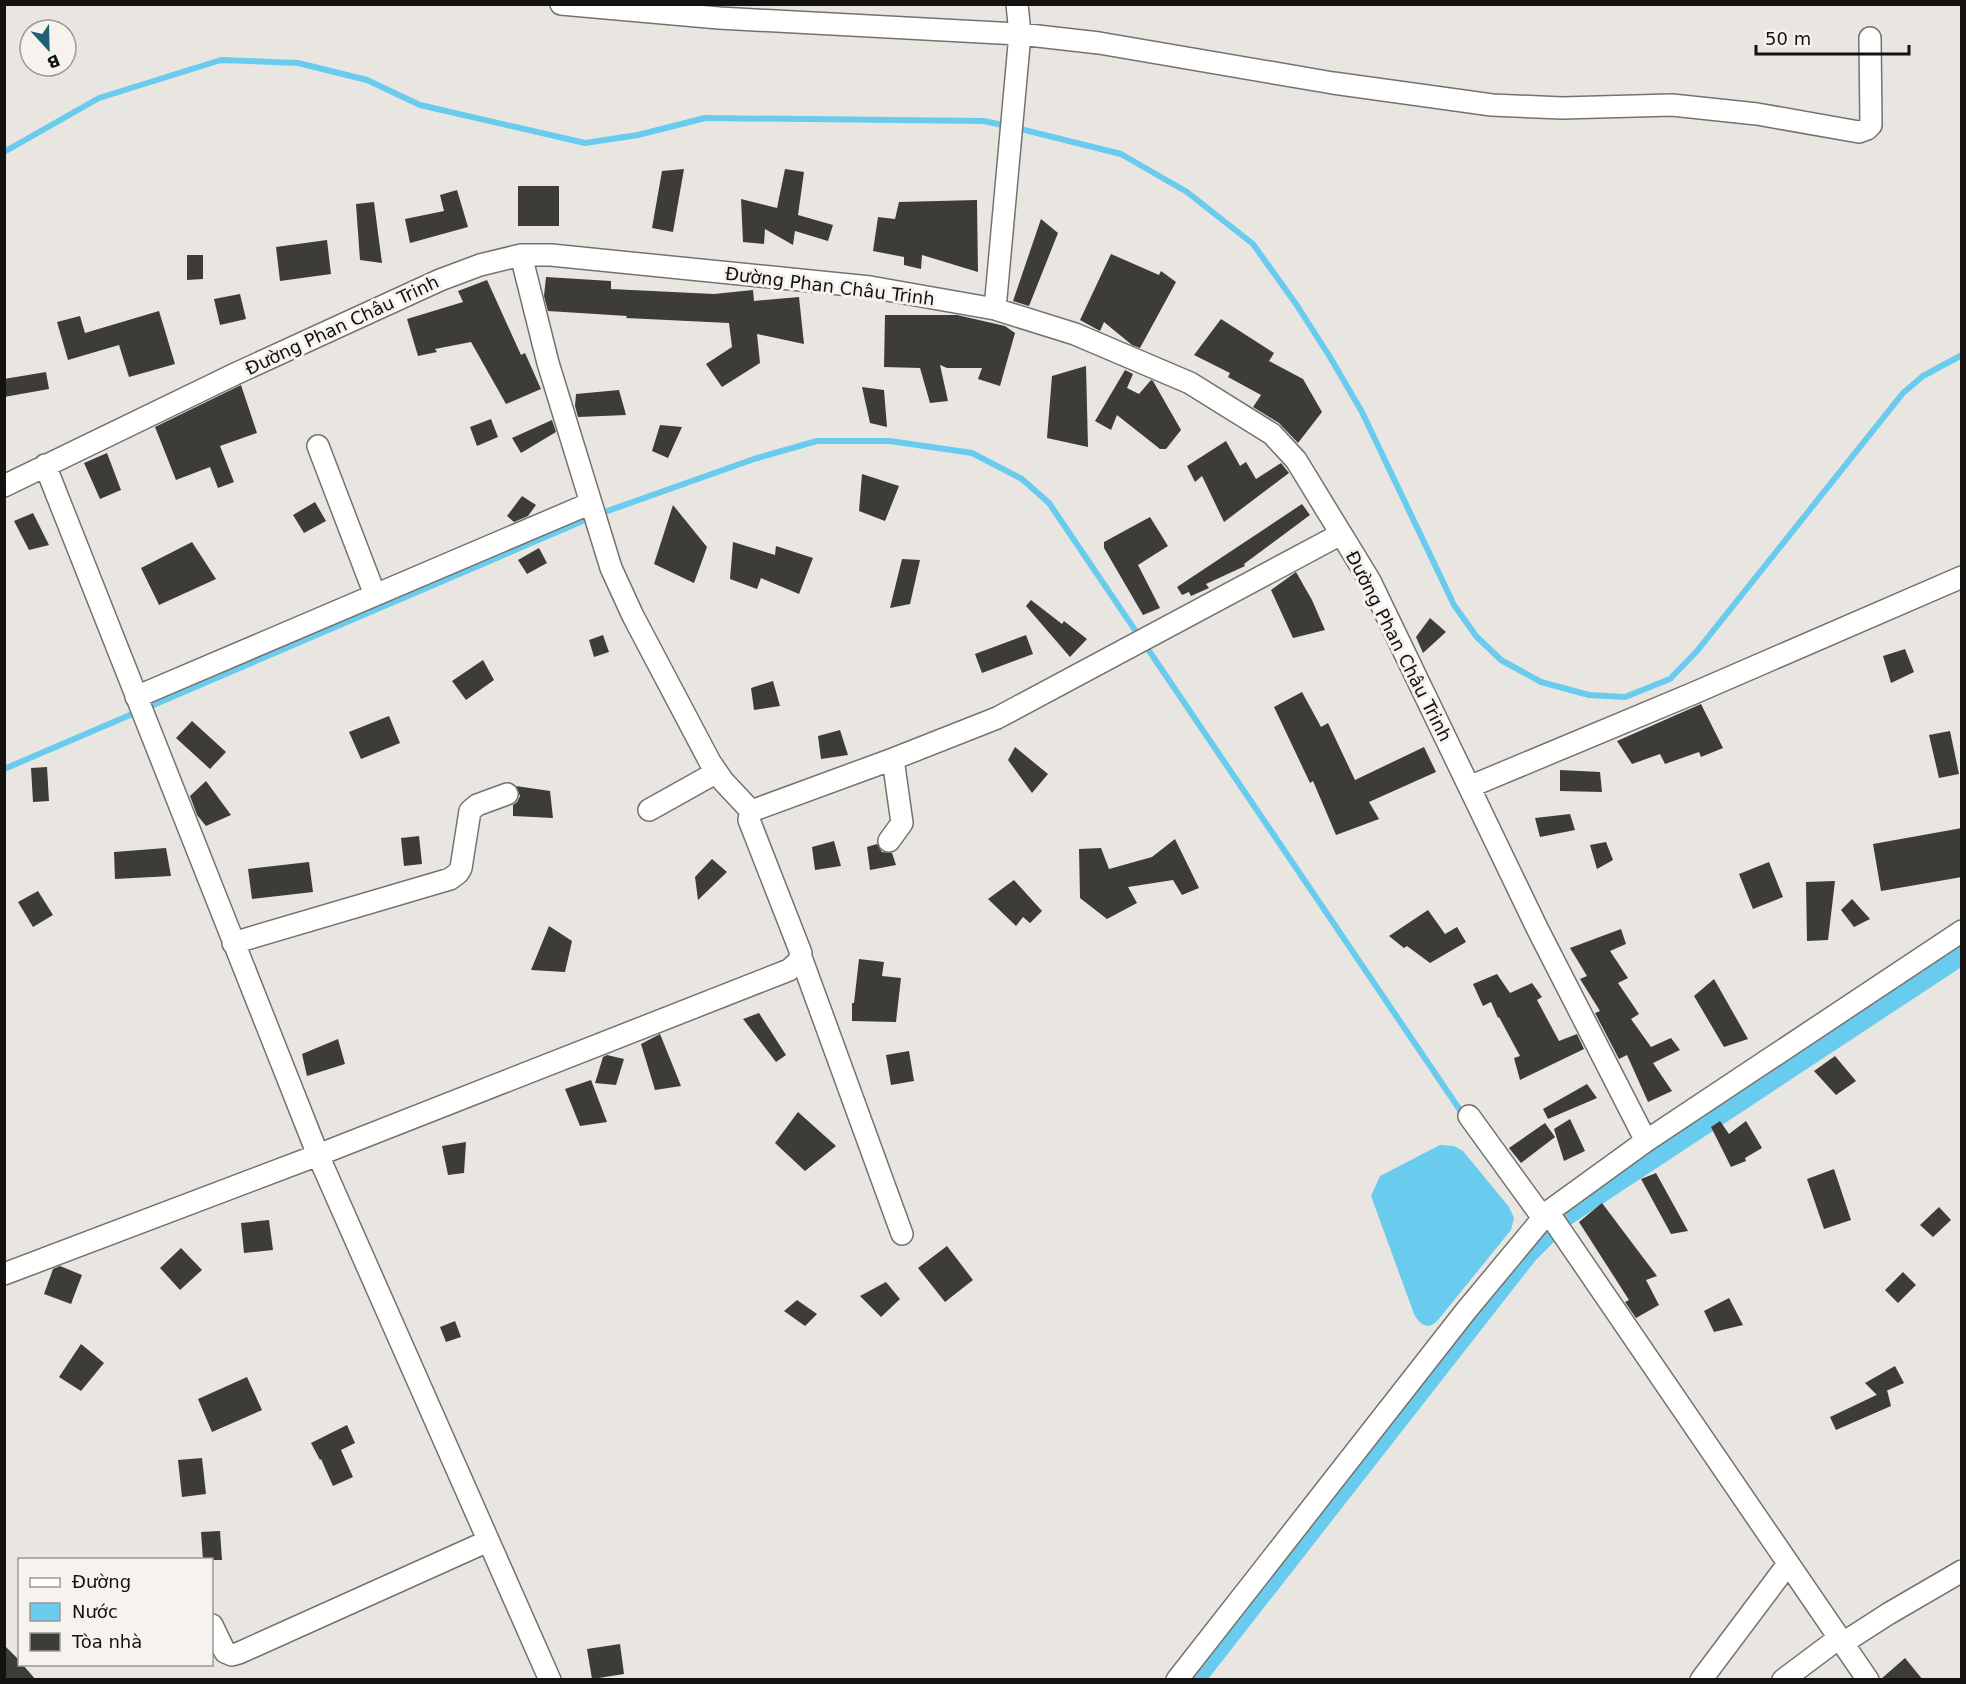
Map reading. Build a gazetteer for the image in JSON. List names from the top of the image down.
{
  "streets": {
    "street": ["Đường Phan Châu Trinh"]
  },
  "legend": ["Đường", "Nước", "Tòa nhà"],
  "scale_bar": "50 m",
  "north": "bottom"
}
